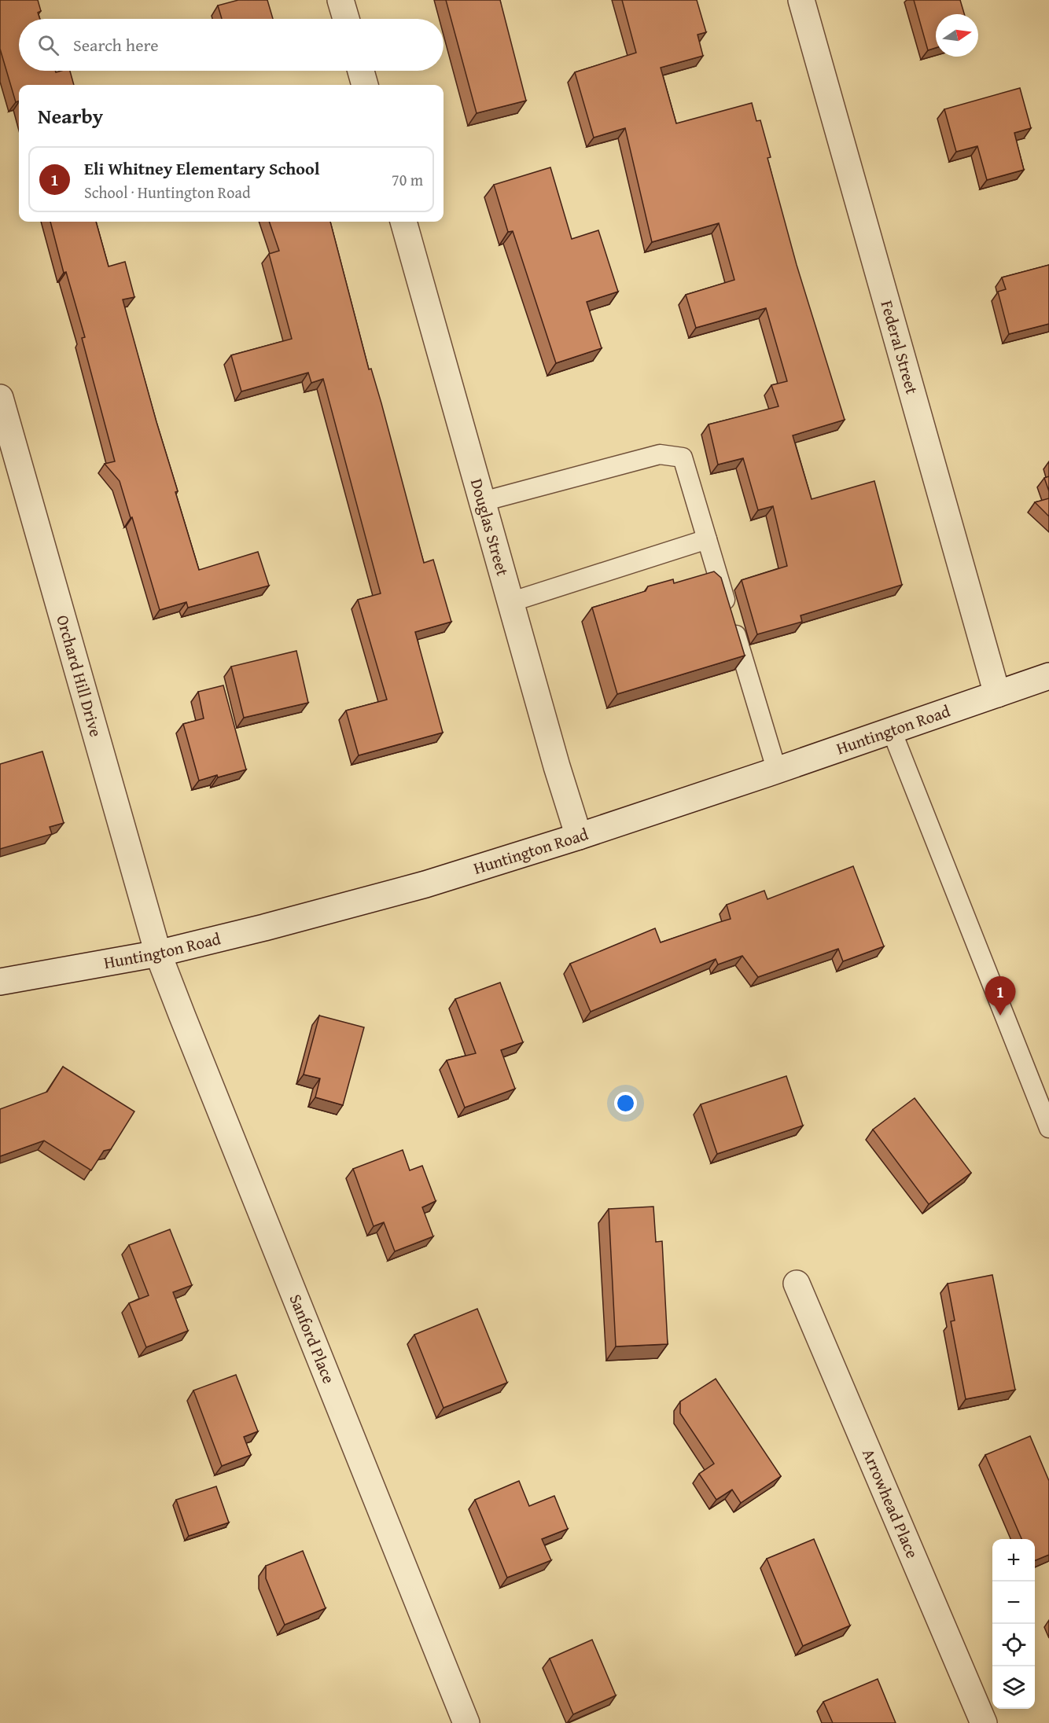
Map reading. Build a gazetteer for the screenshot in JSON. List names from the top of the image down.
{
  "streets": {
    "street": [
      "Federal Street",
      "Douglas Street",
      "Orchard Hill Drive",
      "Huntington Road",
      "Sanford Place",
      "Arrowhead Place"
    ]
  },
  "crossings": [
    ["Federal Street", "Huntington Road"],
    ["Douglas Street", "Huntington Road"],
    ["Orchard Hill Drive", "Huntington Road"],
    ["Orchard Hill Drive", "Sanford Place"],
    ["Huntington Road", "Sanford Place"]
  ],
  "north": "right",
  "page": {
    "search": "Search here",
    "heading": "Nearby",
    "list": [
      {
        "mark": "1",
        "name": "Eli Whitney Elementary School",
        "note": "School · Huntington Road",
        "value": "70 m"
      }
    ],
    "pins": "1",
    "map_buttons": ["+", "−"]
  }
}
